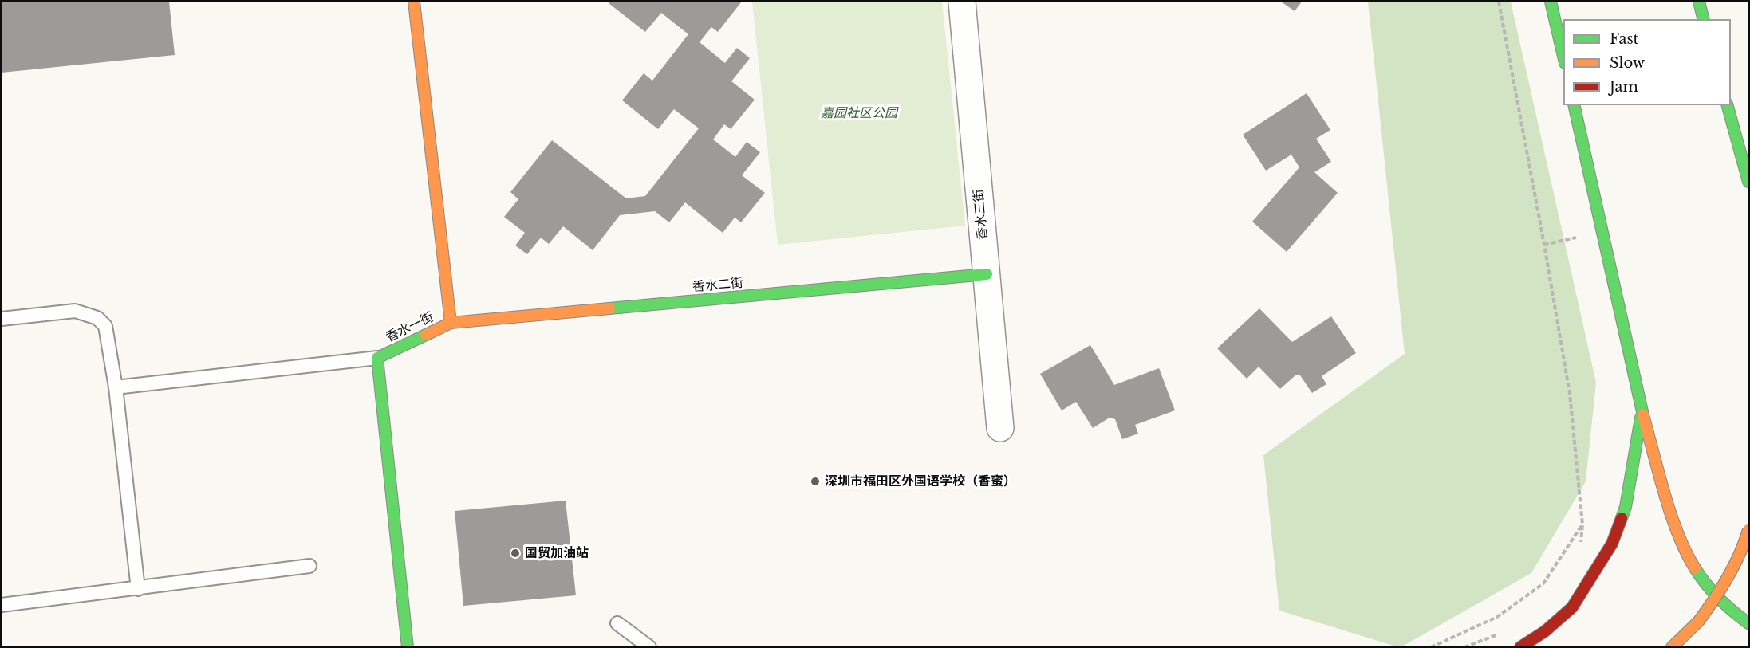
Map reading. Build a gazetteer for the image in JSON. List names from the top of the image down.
{
  "streets": {
    "main road": ["香水二街", "香水一街"],
    "street": ["香水三街"]
  },
  "crossings": [
    ["香水三街", "香水二街"],
    ["香水二街", "香水一街"]
  ],
  "parks": ["嘉园社区公园"],
  "places": ["深圳市福田区外国语学校（香蜜）", "国贸加油站"],
  "legend": ["Fast", "Slow", "Jam"]
}
